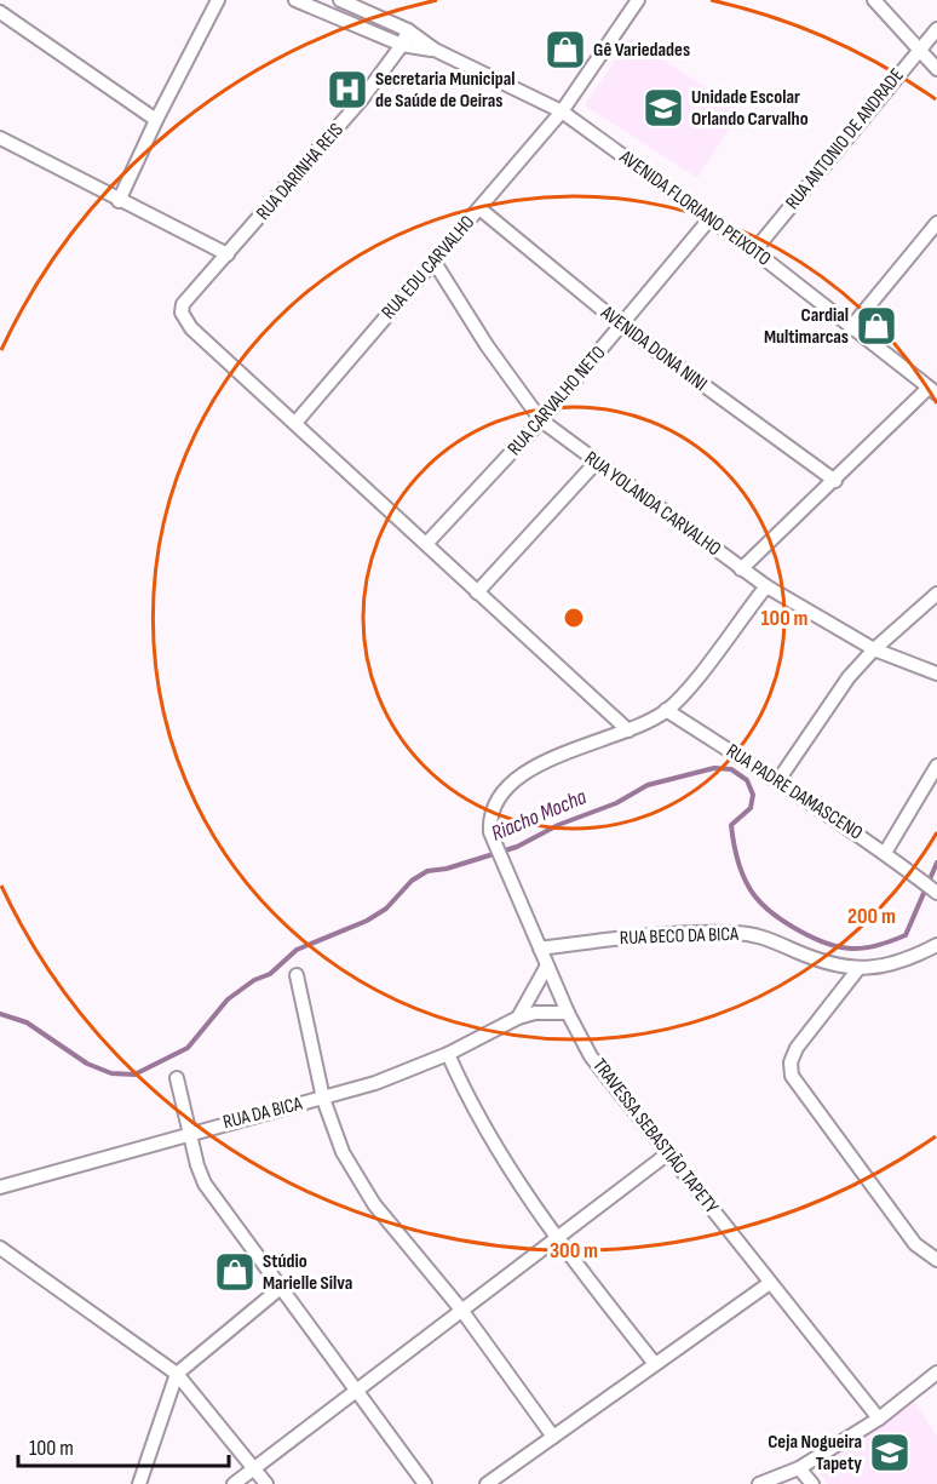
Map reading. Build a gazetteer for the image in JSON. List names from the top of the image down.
{
  "streets": {
    "street": [
      "RUA ANTONIO DE ANDRADE",
      "RUA DARINHA REIS",
      "AVENIDA FLORIANO PEIXOTO",
      "RUA EDU CARVALHO",
      "AVENIDA DONA NINI",
      "RUA CARVALHO NETO",
      "RUA YOLANDA CARVALHO",
      "RUA PADRE DAMASCENO",
      "RUA BECO DA BICA",
      "RUA DA BICA",
      "TRAVESSA SEBASTIÃO TAPETY"
    ]
  },
  "crossings": [
    ["RUA ANTONIO DE ANDRADE", "AVENIDA FLORIANO PEIXOTO"],
    ["RUA DARINHA REIS", "AVENIDA FLORIANO PEIXOTO"],
    ["RUA DARINHA REIS", "RUA EDU CARVALHO"],
    ["AVENIDA FLORIANO PEIXOTO", "RUA EDU CARVALHO"],
    ["AVENIDA FLORIANO PEIXOTO", "RUA CARVALHO NETO"],
    ["RUA EDU CARVALHO", "AVENIDA DONA NINI"],
    ["RUA EDU CARVALHO", "RUA YOLANDA CARVALHO"],
    ["AVENIDA DONA NINI", "RUA CARVALHO NETO"],
    ["RUA CARVALHO NETO", "RUA YOLANDA CARVALHO"],
    ["RUA BECO DA BICA", "TRAVESSA SEBASTIÃO TAPETY"],
    ["RUA DA BICA", "TRAVESSA SEBASTIÃO TAPETY"]
  ],
  "water": ["Riacho Mocha"],
  "places": {
    "shop": ["Gê Variedades", "Cardial Multimarcas", "Stúdio Marielle Silva"],
    "hospital": ["Secretaria Municipal de Saúde de Oeiras"],
    "school or university": ["Unidade Escolar Orlando Carvalho", "Ceja Nogueira Tapety"]
  },
  "scale_bar": "100 m",
  "rings": ["100 m", "200 m", "300 m"]
}
